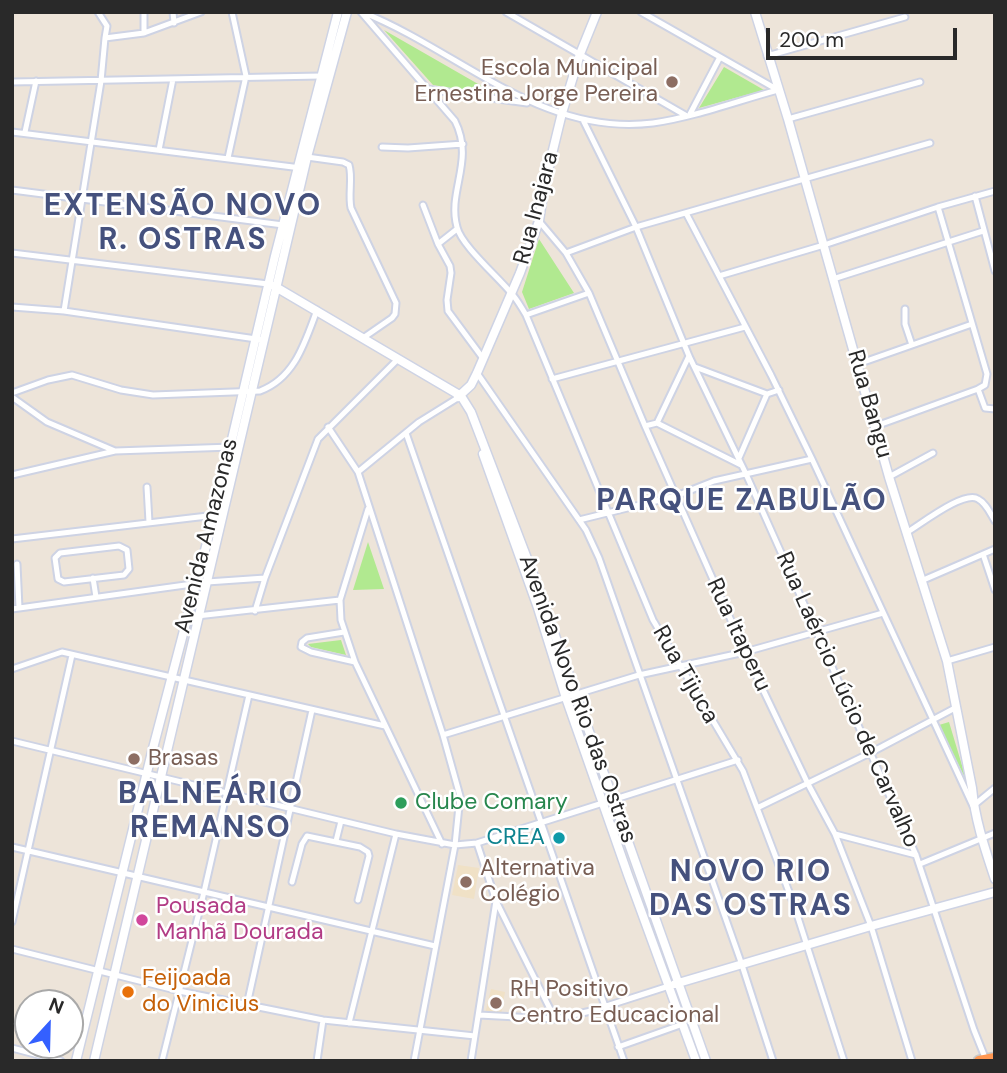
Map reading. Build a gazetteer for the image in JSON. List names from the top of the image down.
{
  "streets": {
    "street": [
      "Rua Inajara",
      "Rua Bangu",
      "Avenida Amazonas",
      "Rua Itaperu",
      "Rua Tijuca",
      "Avenida Novo Rio das Ostras",
      "Rua Laércio Lúcio de Carvalho"
    ]
  },
  "crossings": [
    ["Rua Inajara", "Rua Itaperu"],
    ["Rua Inajara", "Rua Tijuca"],
    ["Rua Inajara", "Avenida Novo Rio das Ostras"],
    ["Avenida Amazonas", "Avenida Novo Rio das Ostras"]
  ],
  "districts": [
    "EXTENSÃO NOVO R. OSTRAS",
    "PARQUE ZABULÃO",
    "BALNEÁRIO REMANSO",
    "NOVO RIO DAS OSTRAS"
  ],
  "places": [
    "Escola Municipal Ernestina Jorge Pereira",
    "Brasas",
    "Clube Comary",
    "CREA",
    "Alternativa Colégio",
    "Pousada Manhã Dourada",
    "Feijoada do Vinicius",
    "RH Positivo Centro Educacional"
  ],
  "scale_bar": "200 m",
  "north": "top"
}
